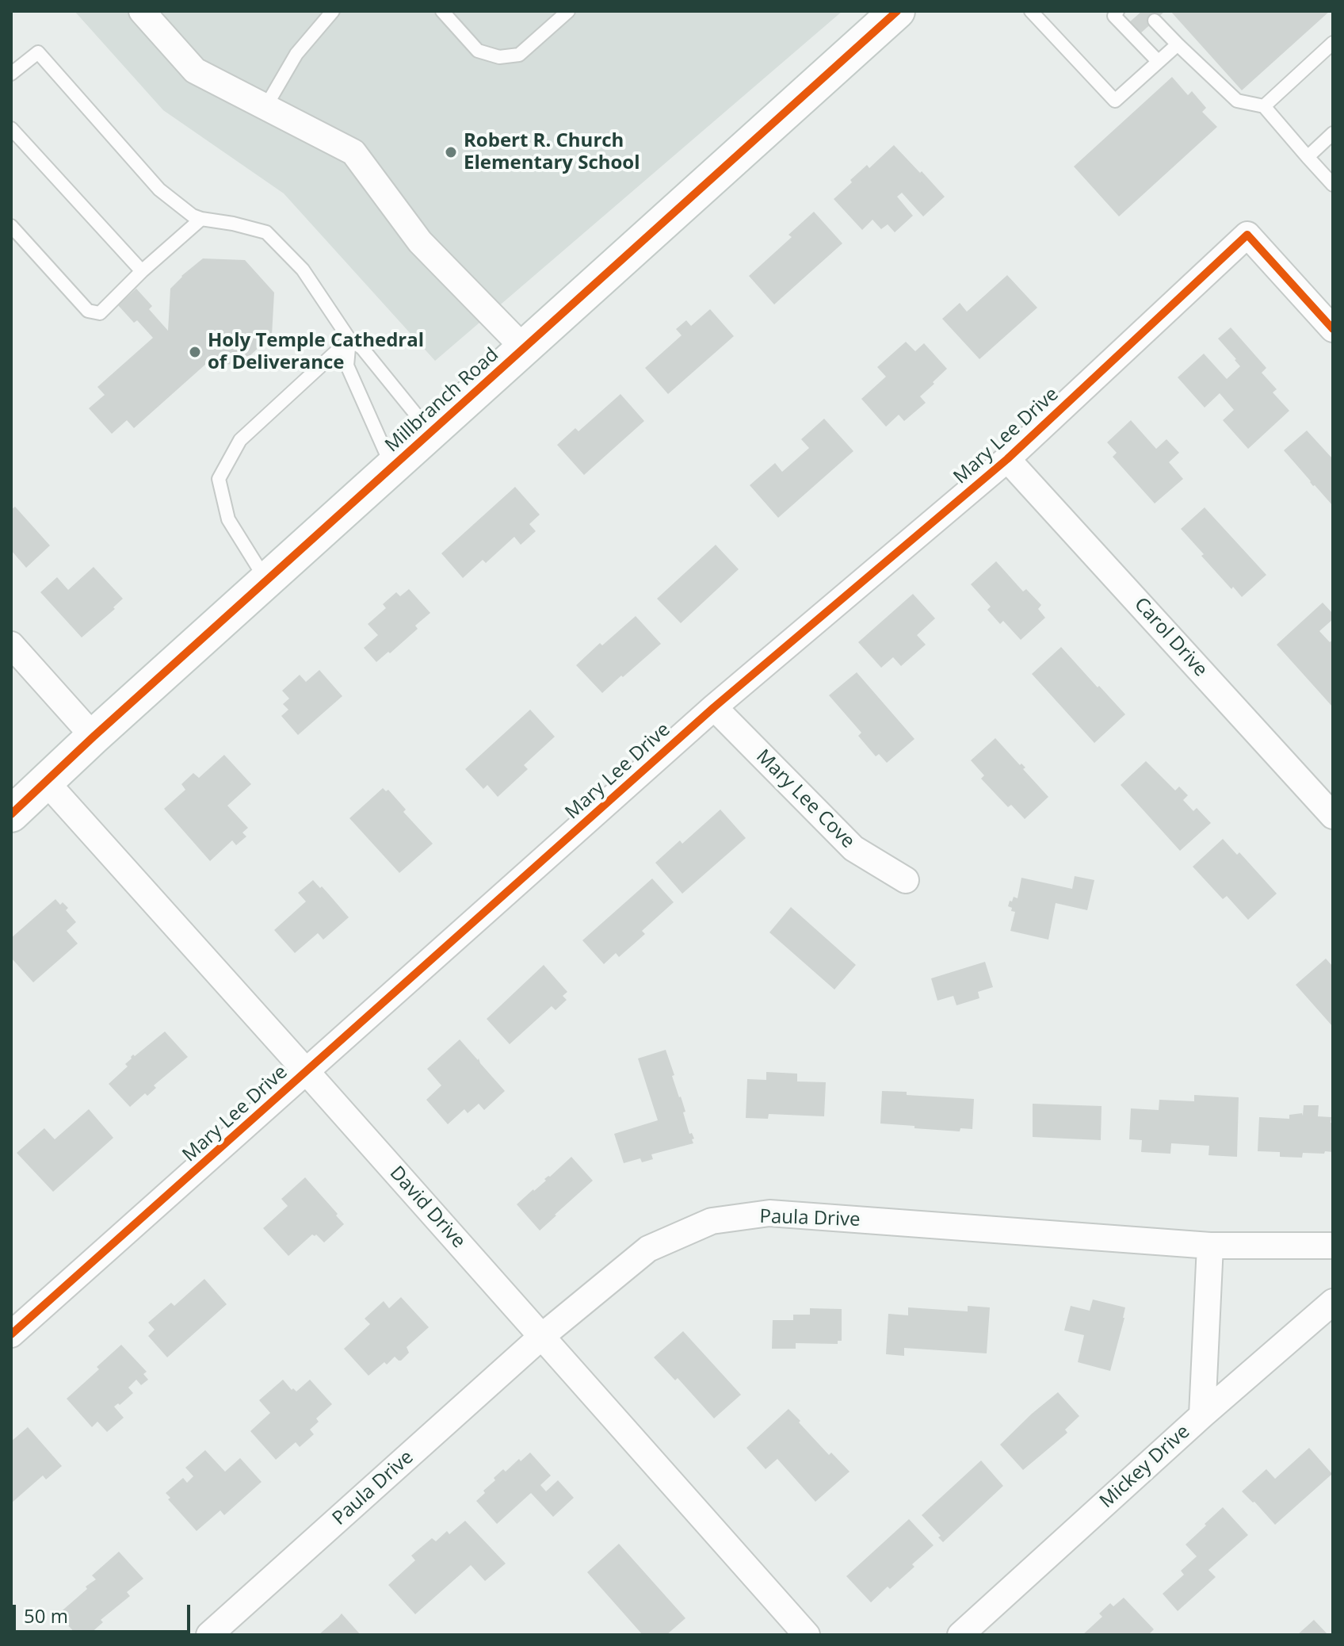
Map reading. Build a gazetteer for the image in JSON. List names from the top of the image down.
{
  "streets": {
    "main road": ["Millbranch Road"],
    "street": [
      "Mary Lee Drive",
      "Carol Drive",
      "Mary Lee Cove",
      "David Drive",
      "Paula Drive",
      "Mickey Drive"
    ]
  },
  "crossings": [
    ["Millbranch Road", "David Drive"],
    ["Mary Lee Drive", "Carol Drive"],
    ["Mary Lee Drive", "Mary Lee Cove"],
    ["Mary Lee Drive", "David Drive"],
    ["David Drive", "Paula Drive"]
  ],
  "places": ["Robert R. Church Elementary School", "Holy Temple Cathedral of Deliverance"],
  "scale_bar": "50 m"
}
